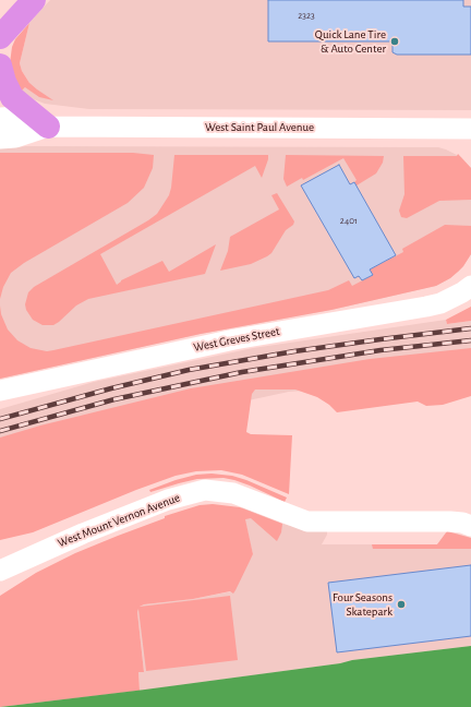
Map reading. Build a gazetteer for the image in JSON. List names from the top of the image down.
{
  "streets": {
    "street": ["West Saint Paul Avenue", "West Greves Street", "West Mount Vernon Avenue"]
  },
  "places": ["Quick Lane Tire & Auto Center", "Four Seasons Skatepark"],
  "house_numbers": ["2323", "2401"]
}
